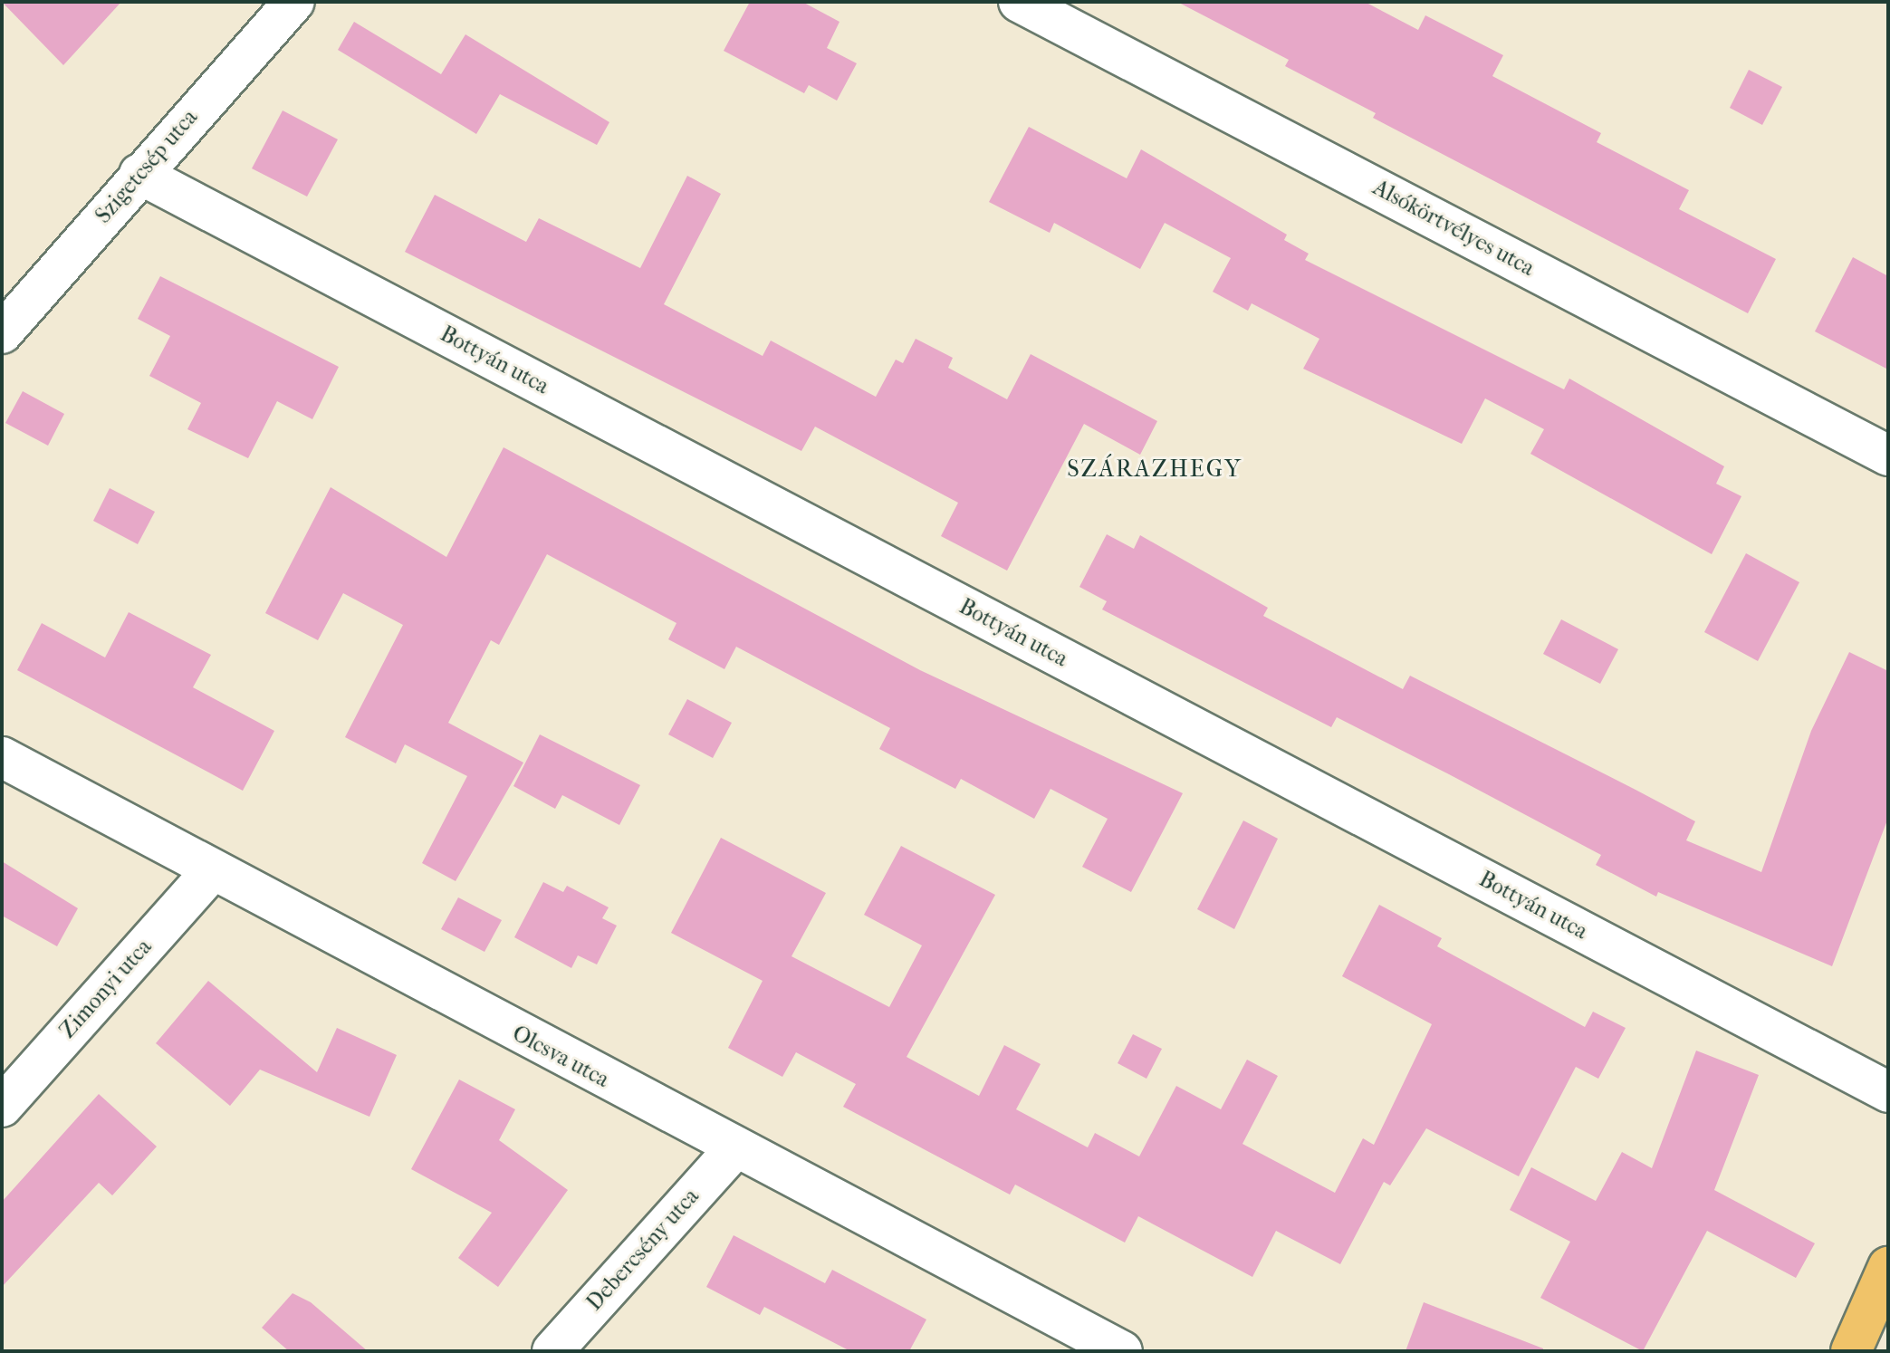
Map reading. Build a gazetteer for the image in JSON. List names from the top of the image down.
{
  "streets": {
    "street": [
      "Szigetcsép utca",
      "Alsókörtvélyes utca",
      "Bottyán utca",
      "Zimonyi utca",
      "Olcsva utca",
      "Debercsény utca"
    ]
  },
  "crossings": [
    ["Szigetcsép utca", "Bottyán utca"],
    ["Zimonyi utca", "Olcsva utca"],
    ["Olcsva utca", "Debercsény utca"]
  ],
  "districts": ["SZÁRAZHEGY"]
}
